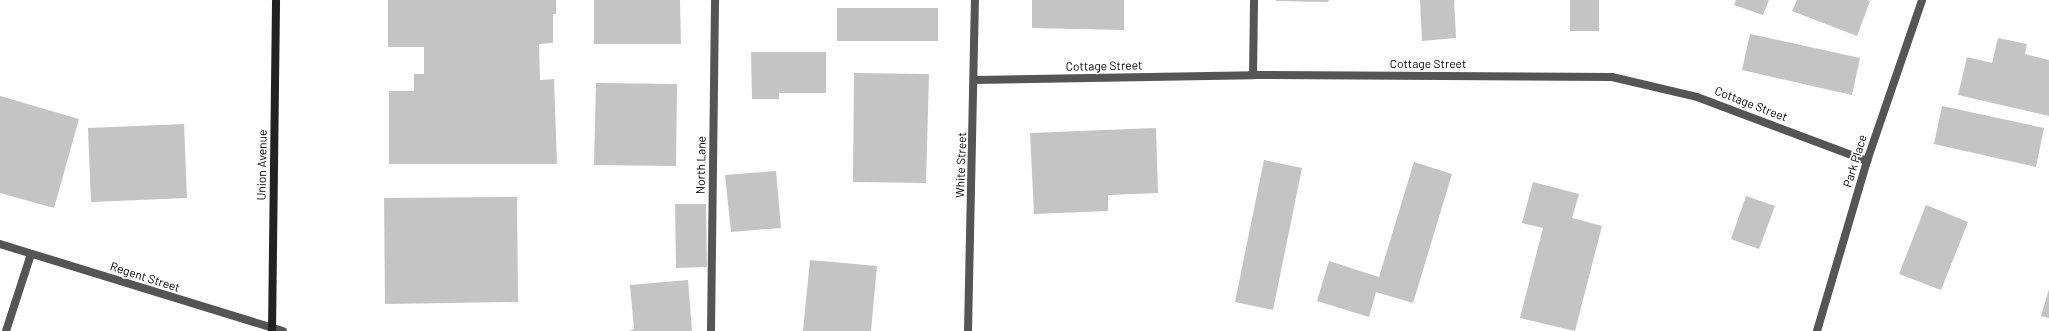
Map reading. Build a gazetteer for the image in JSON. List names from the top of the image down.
{
  "streets": {
    "main road": ["Union Avenue"],
    "street": [
      "Cottage Street",
      "Park Place",
      "North Lane",
      "White Street",
      "Regent Street"
    ]
  },
  "crossings": [
    ["Cottage Street", "Park Place"],
    ["Cottage Street", "White Street"],
    ["Union Avenue", "Regent Street"]
  ]
}
